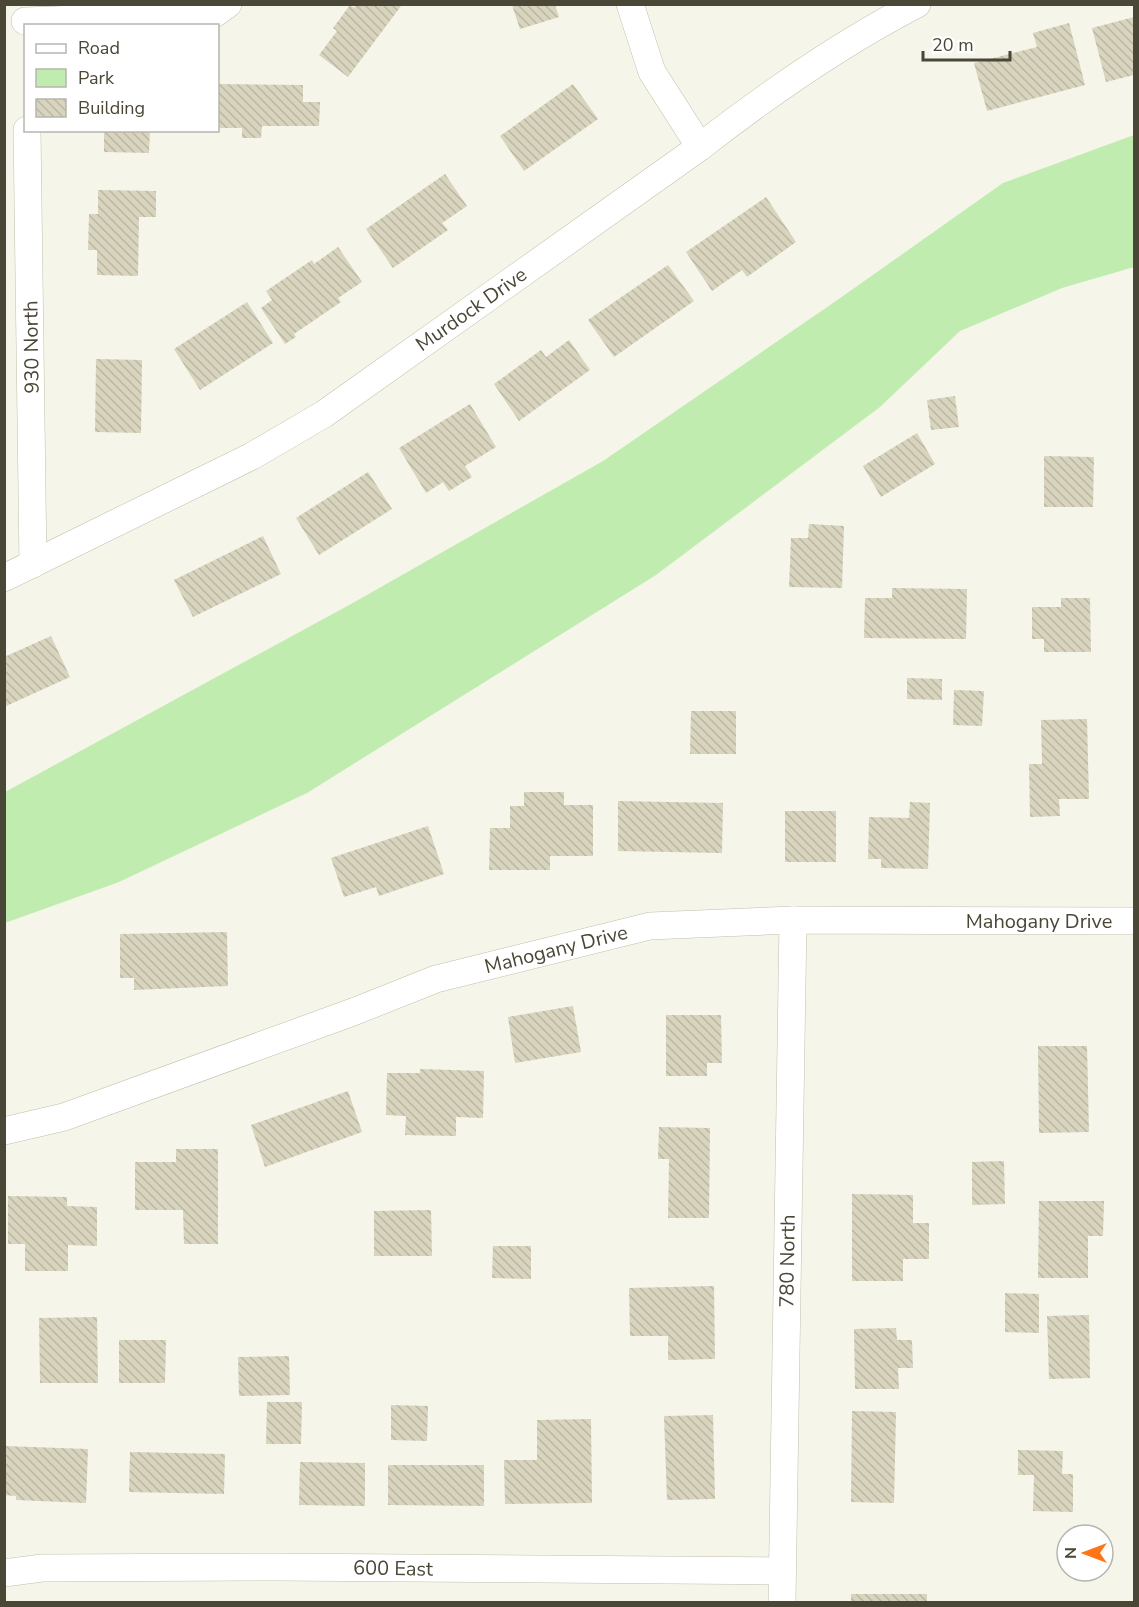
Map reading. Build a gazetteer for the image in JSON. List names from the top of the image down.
{
  "streets": {
    "street": [
      "Murdock Drive",
      "930 North",
      "Mahogany Drive",
      "780 North",
      "600 East"
    ]
  },
  "crossings": [
    ["Murdock Drive", "930 North"],
    ["Mahogany Drive", "780 North"],
    ["780 North", "600 East"]
  ],
  "legend": ["Road", "Park", "Building"],
  "scale_bar": "20 m",
  "north": "left"
}
